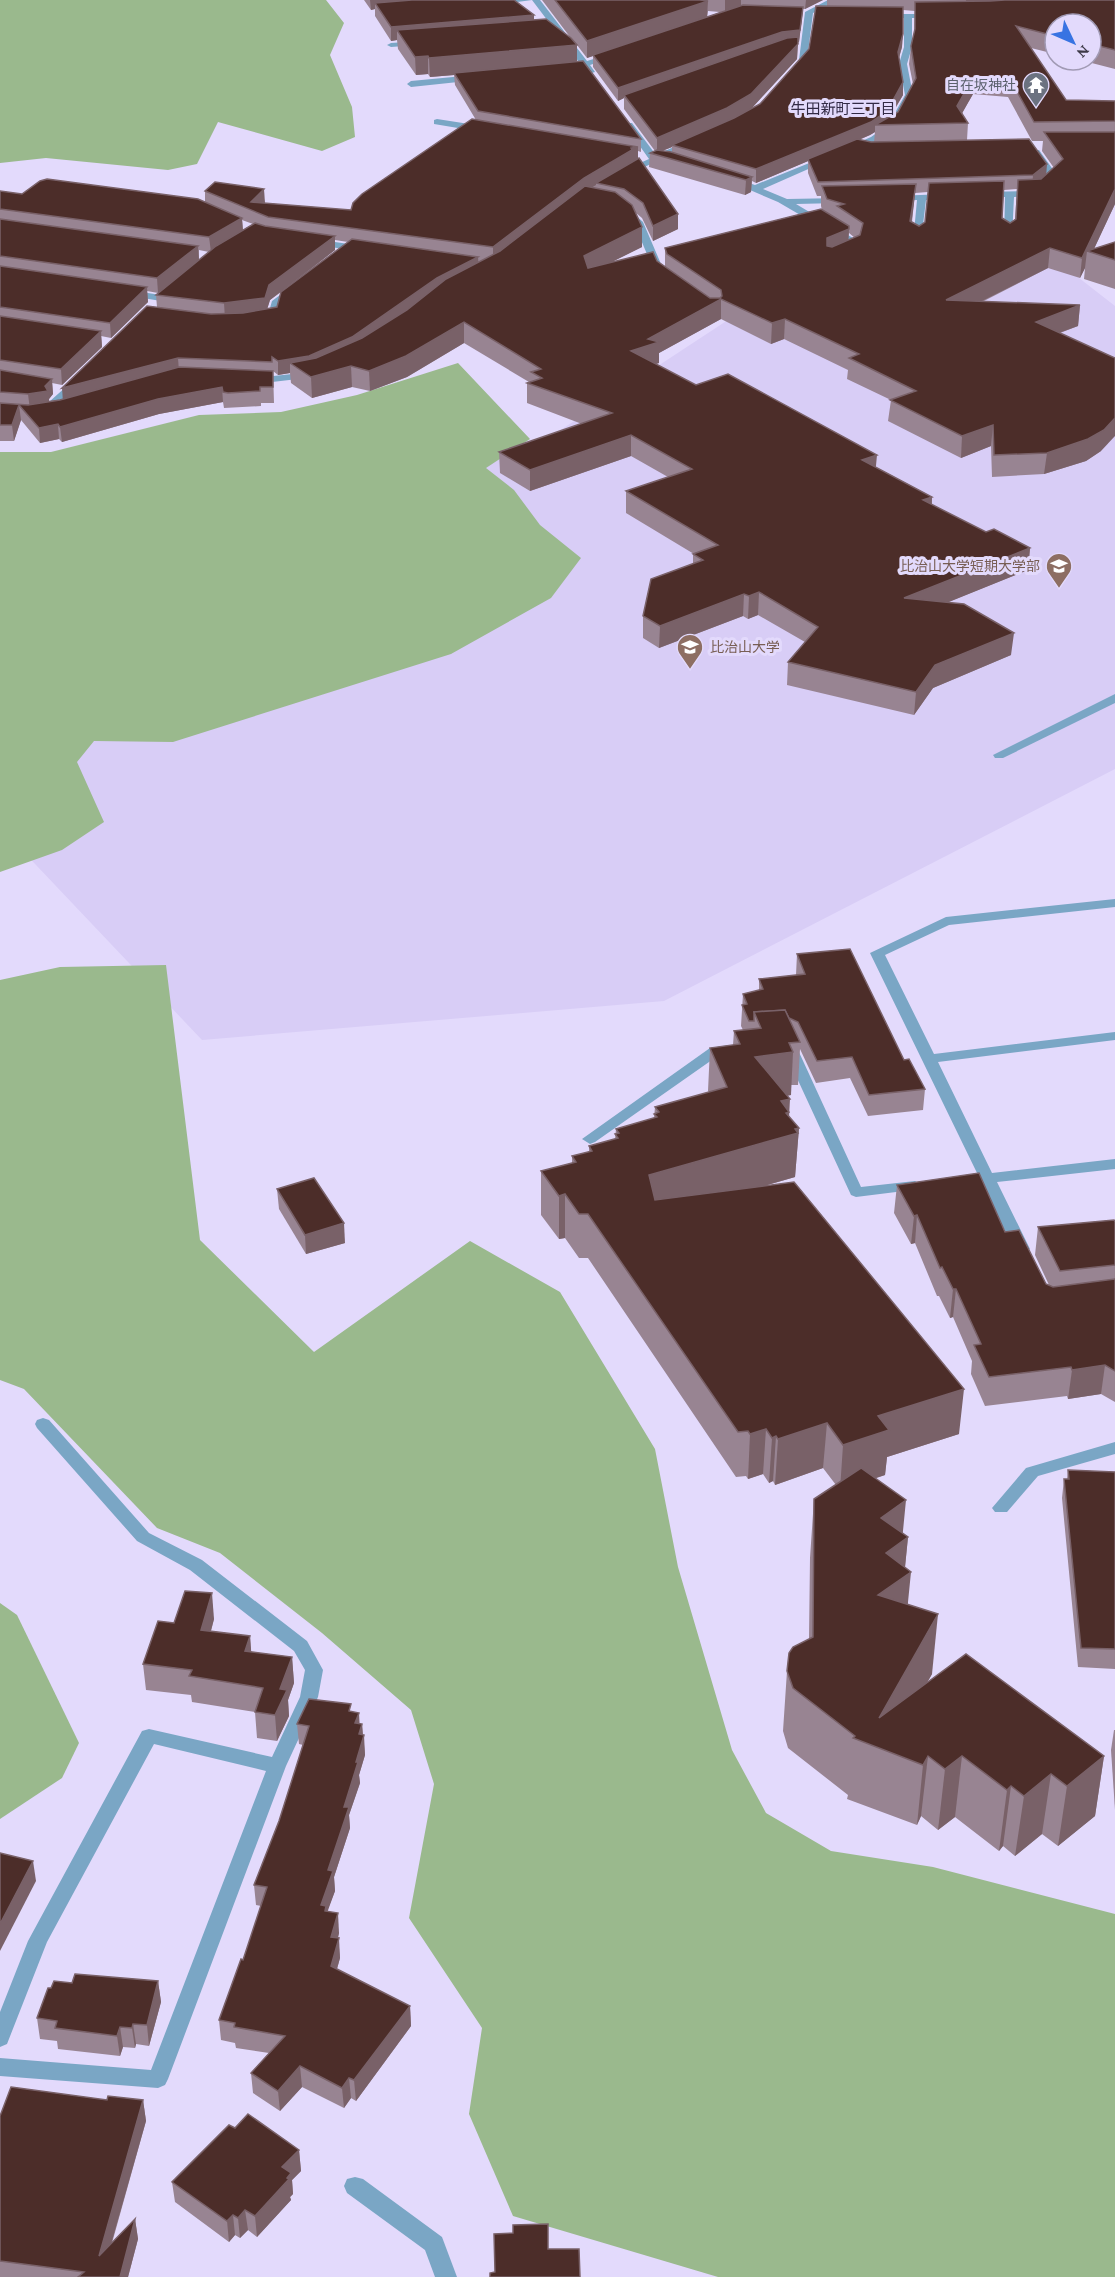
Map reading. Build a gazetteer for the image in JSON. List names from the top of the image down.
{
  "districts": ["牛田新町三丁目"],
  "places": {
    "temple": ["自在坂神社"],
    "school or university": ["比治山大学短期大学部", "比治山大学"]
  },
  "north": "bottom right"
}
